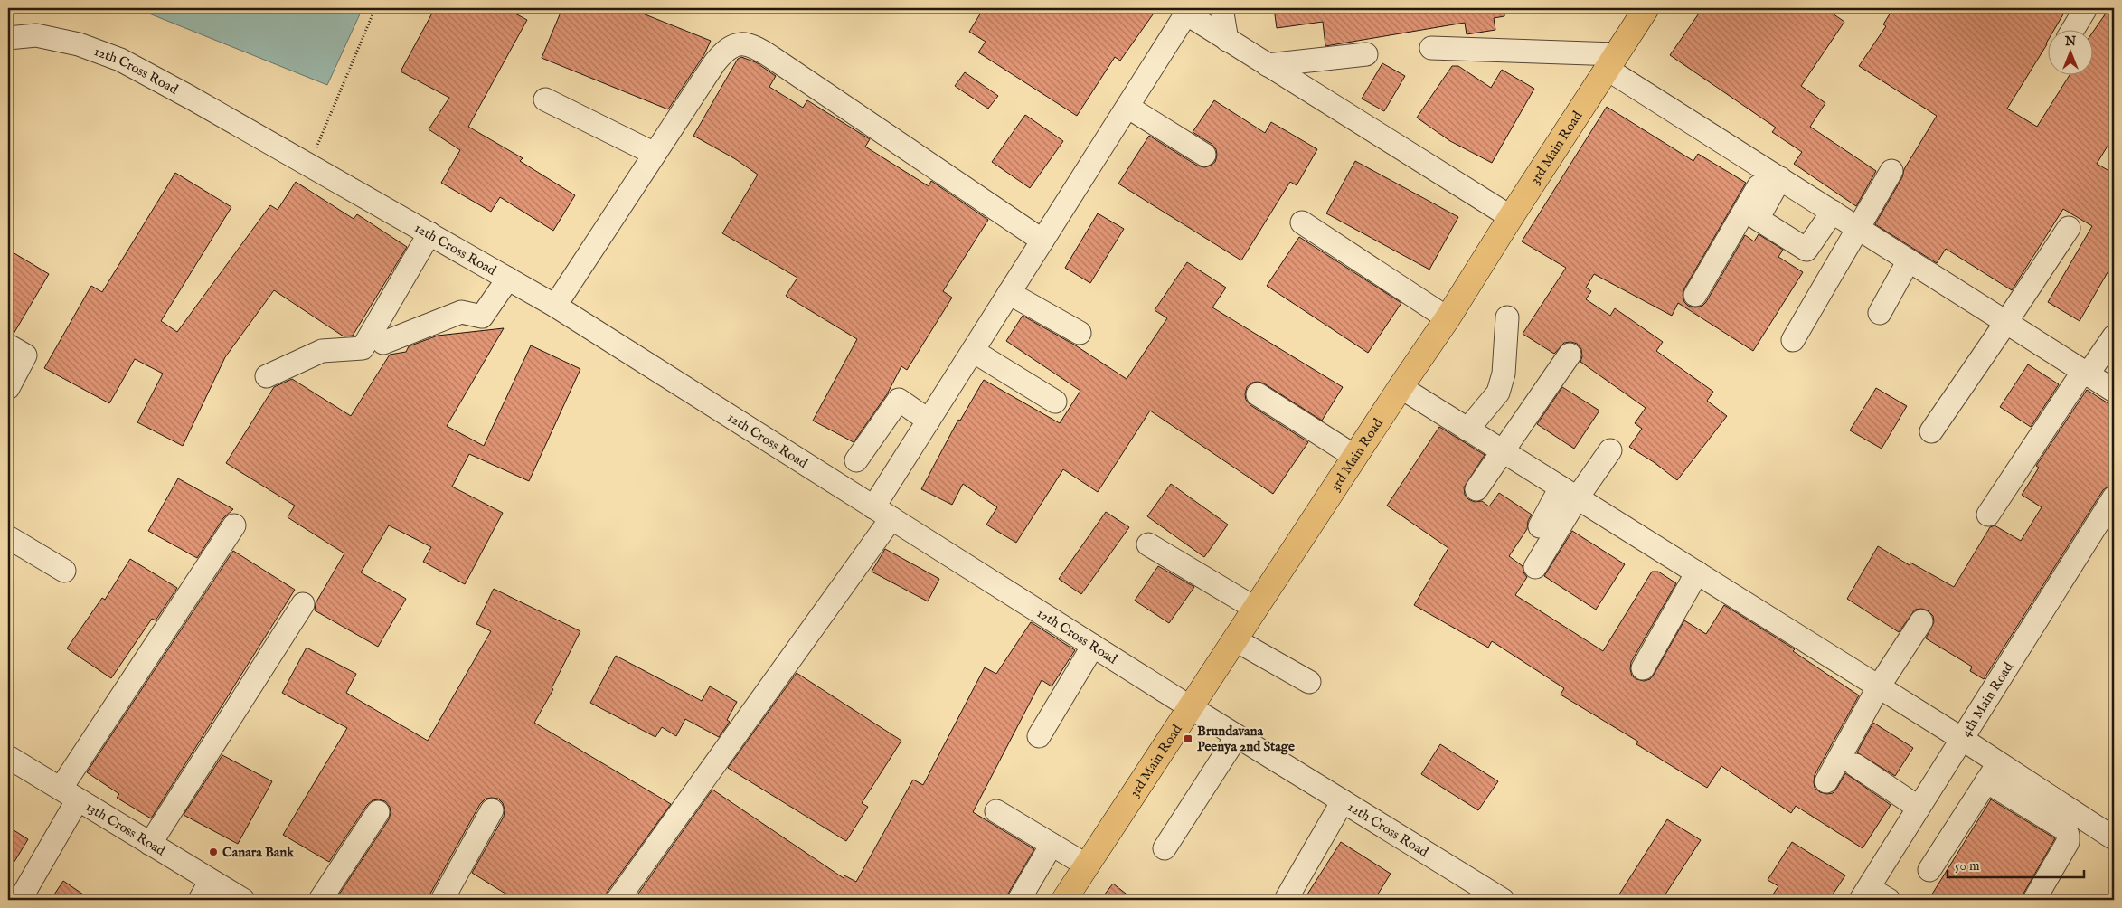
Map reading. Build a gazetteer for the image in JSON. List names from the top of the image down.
{
  "streets": {
    "main road": ["3rd Main Road"],
    "street": ["12th Cross Road", "4th Main Road", "13th Cross Road"]
  },
  "crossings": [
    ["12th Cross Road", "3rd Main Road"]
  ],
  "places": {
    "transit": ["Brundavana Peenya 2nd Stage"],
    "other": ["Canara Bank"]
  },
  "scale_bar": "50 m",
  "north": "top"
}
